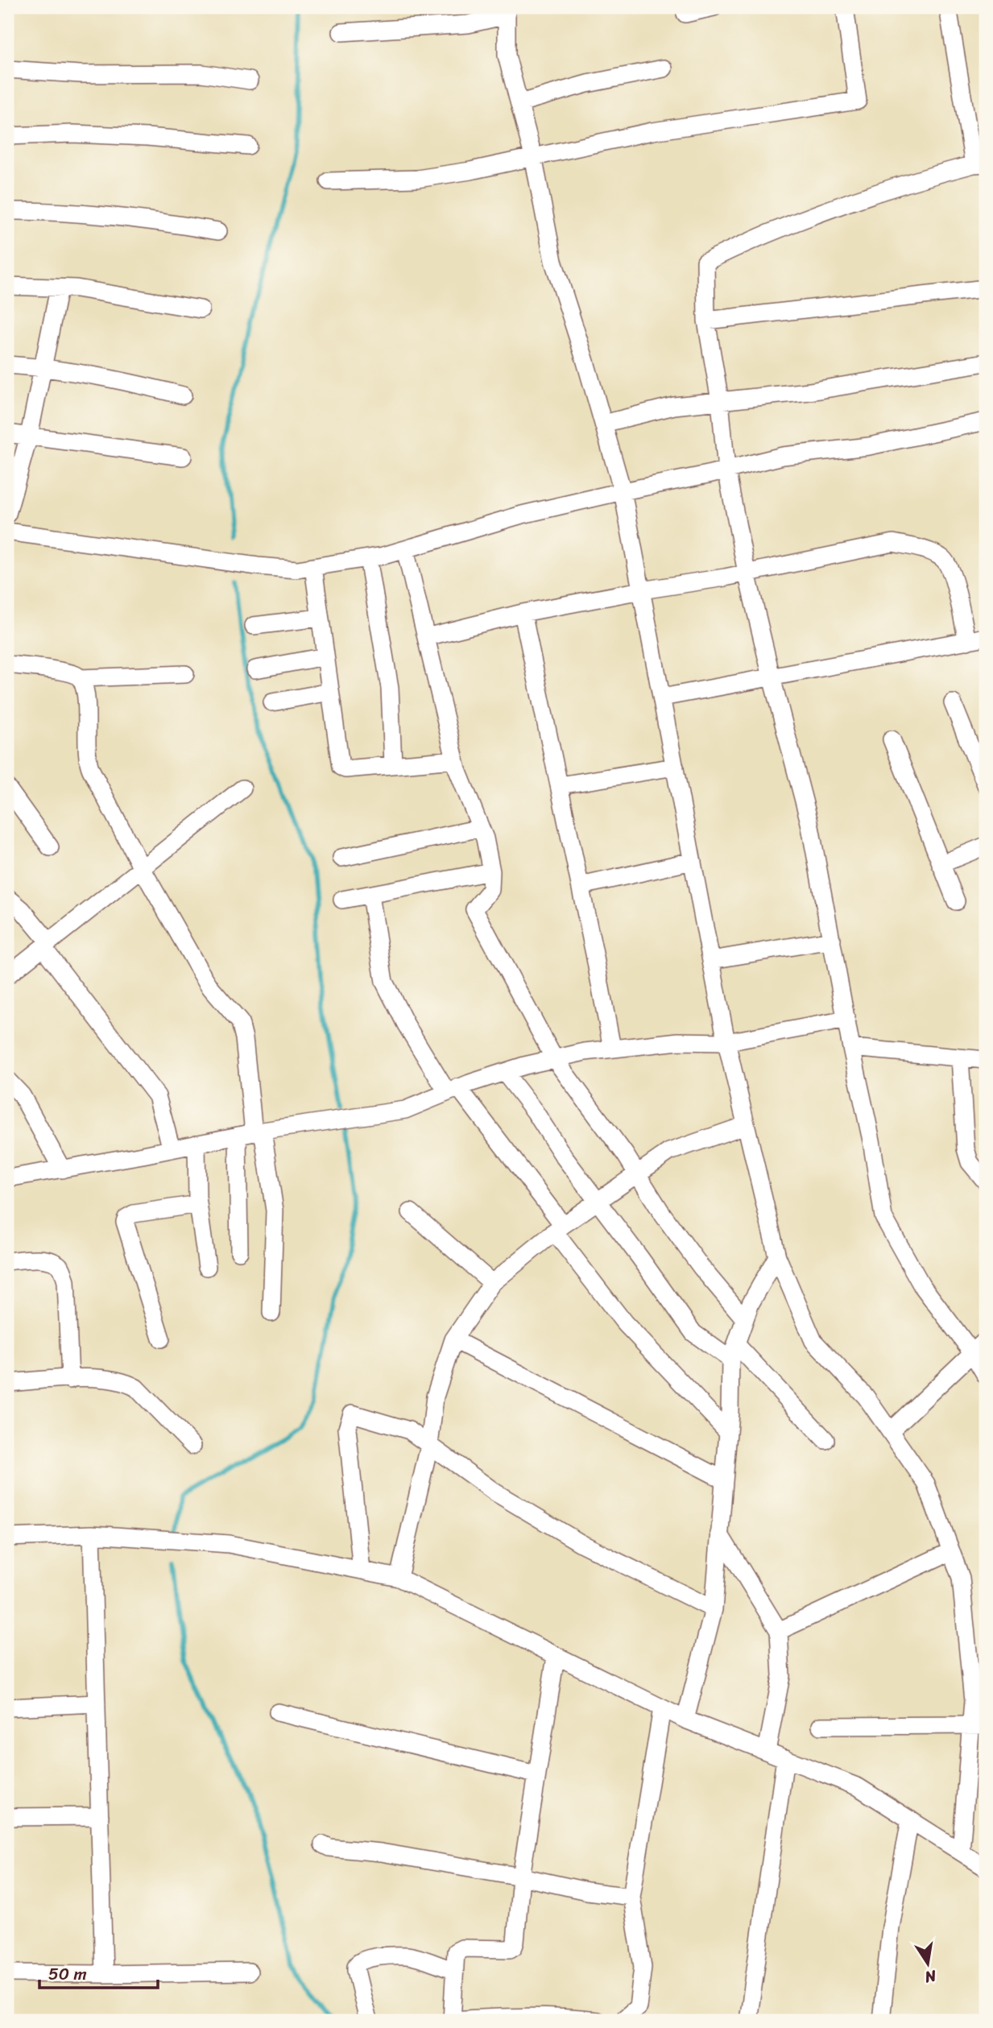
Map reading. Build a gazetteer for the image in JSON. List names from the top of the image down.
{
  "scale_bar": "50 m",
  "north": "bottom"
}
